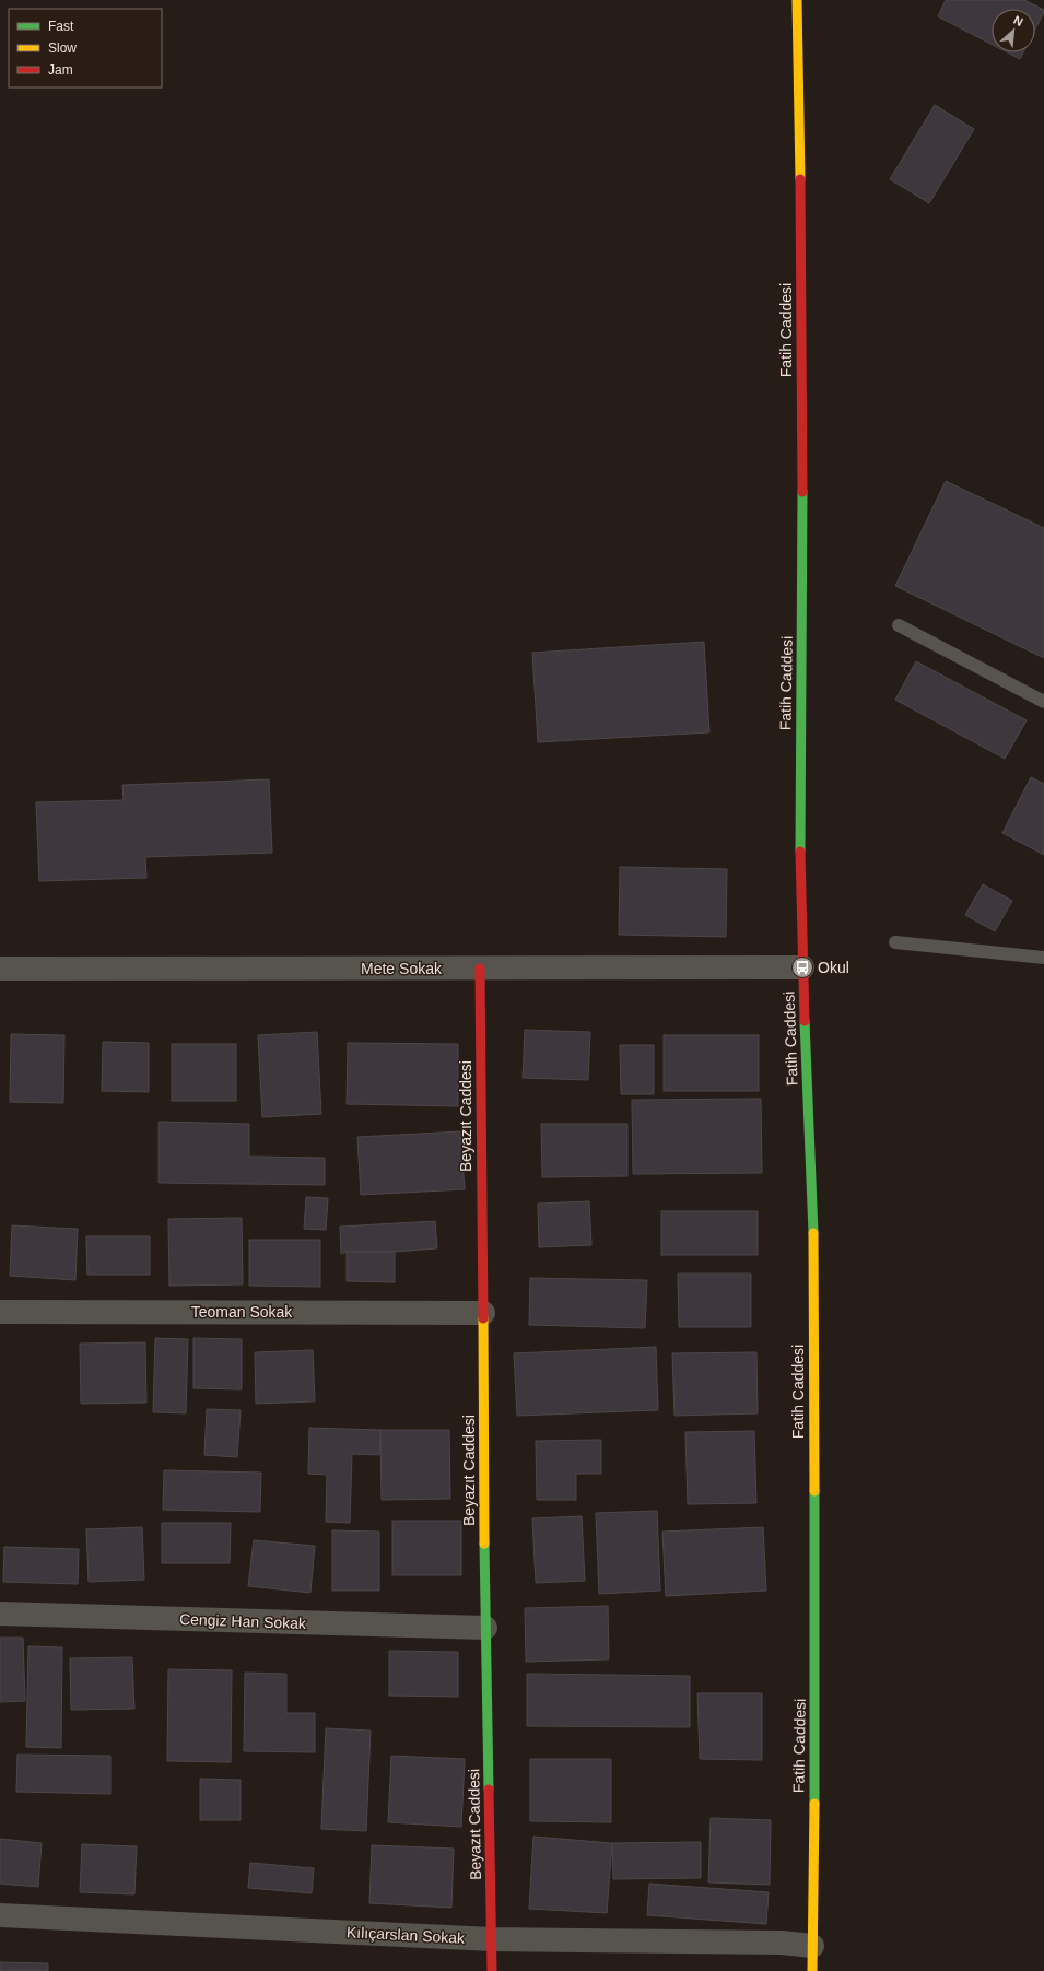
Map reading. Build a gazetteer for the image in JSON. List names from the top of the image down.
{
  "streets": {
    "street": [
      "Fatih Caddesi",
      "Mete Sokak",
      "Beyazıt Caddesi",
      "Teoman Sokak",
      "Cengiz Han Sokak",
      "Kılıçarslan Sokak"
    ]
  },
  "crossings": [
    ["Fatih Caddesi", "Mete Sokak"],
    ["Fatih Caddesi", "Kılıçarslan Sokak"],
    ["Mete Sokak", "Beyazıt Caddesi"],
    ["Beyazıt Caddesi", "Teoman Sokak"],
    ["Beyazıt Caddesi", "Cengiz Han Sokak"],
    ["Beyazıt Caddesi", "Kılıçarslan Sokak"]
  ],
  "places": {
    "bus stop": ["Okul"]
  },
  "legend": ["Fast", "Slow", "Jam"],
  "north": "top right"
}
